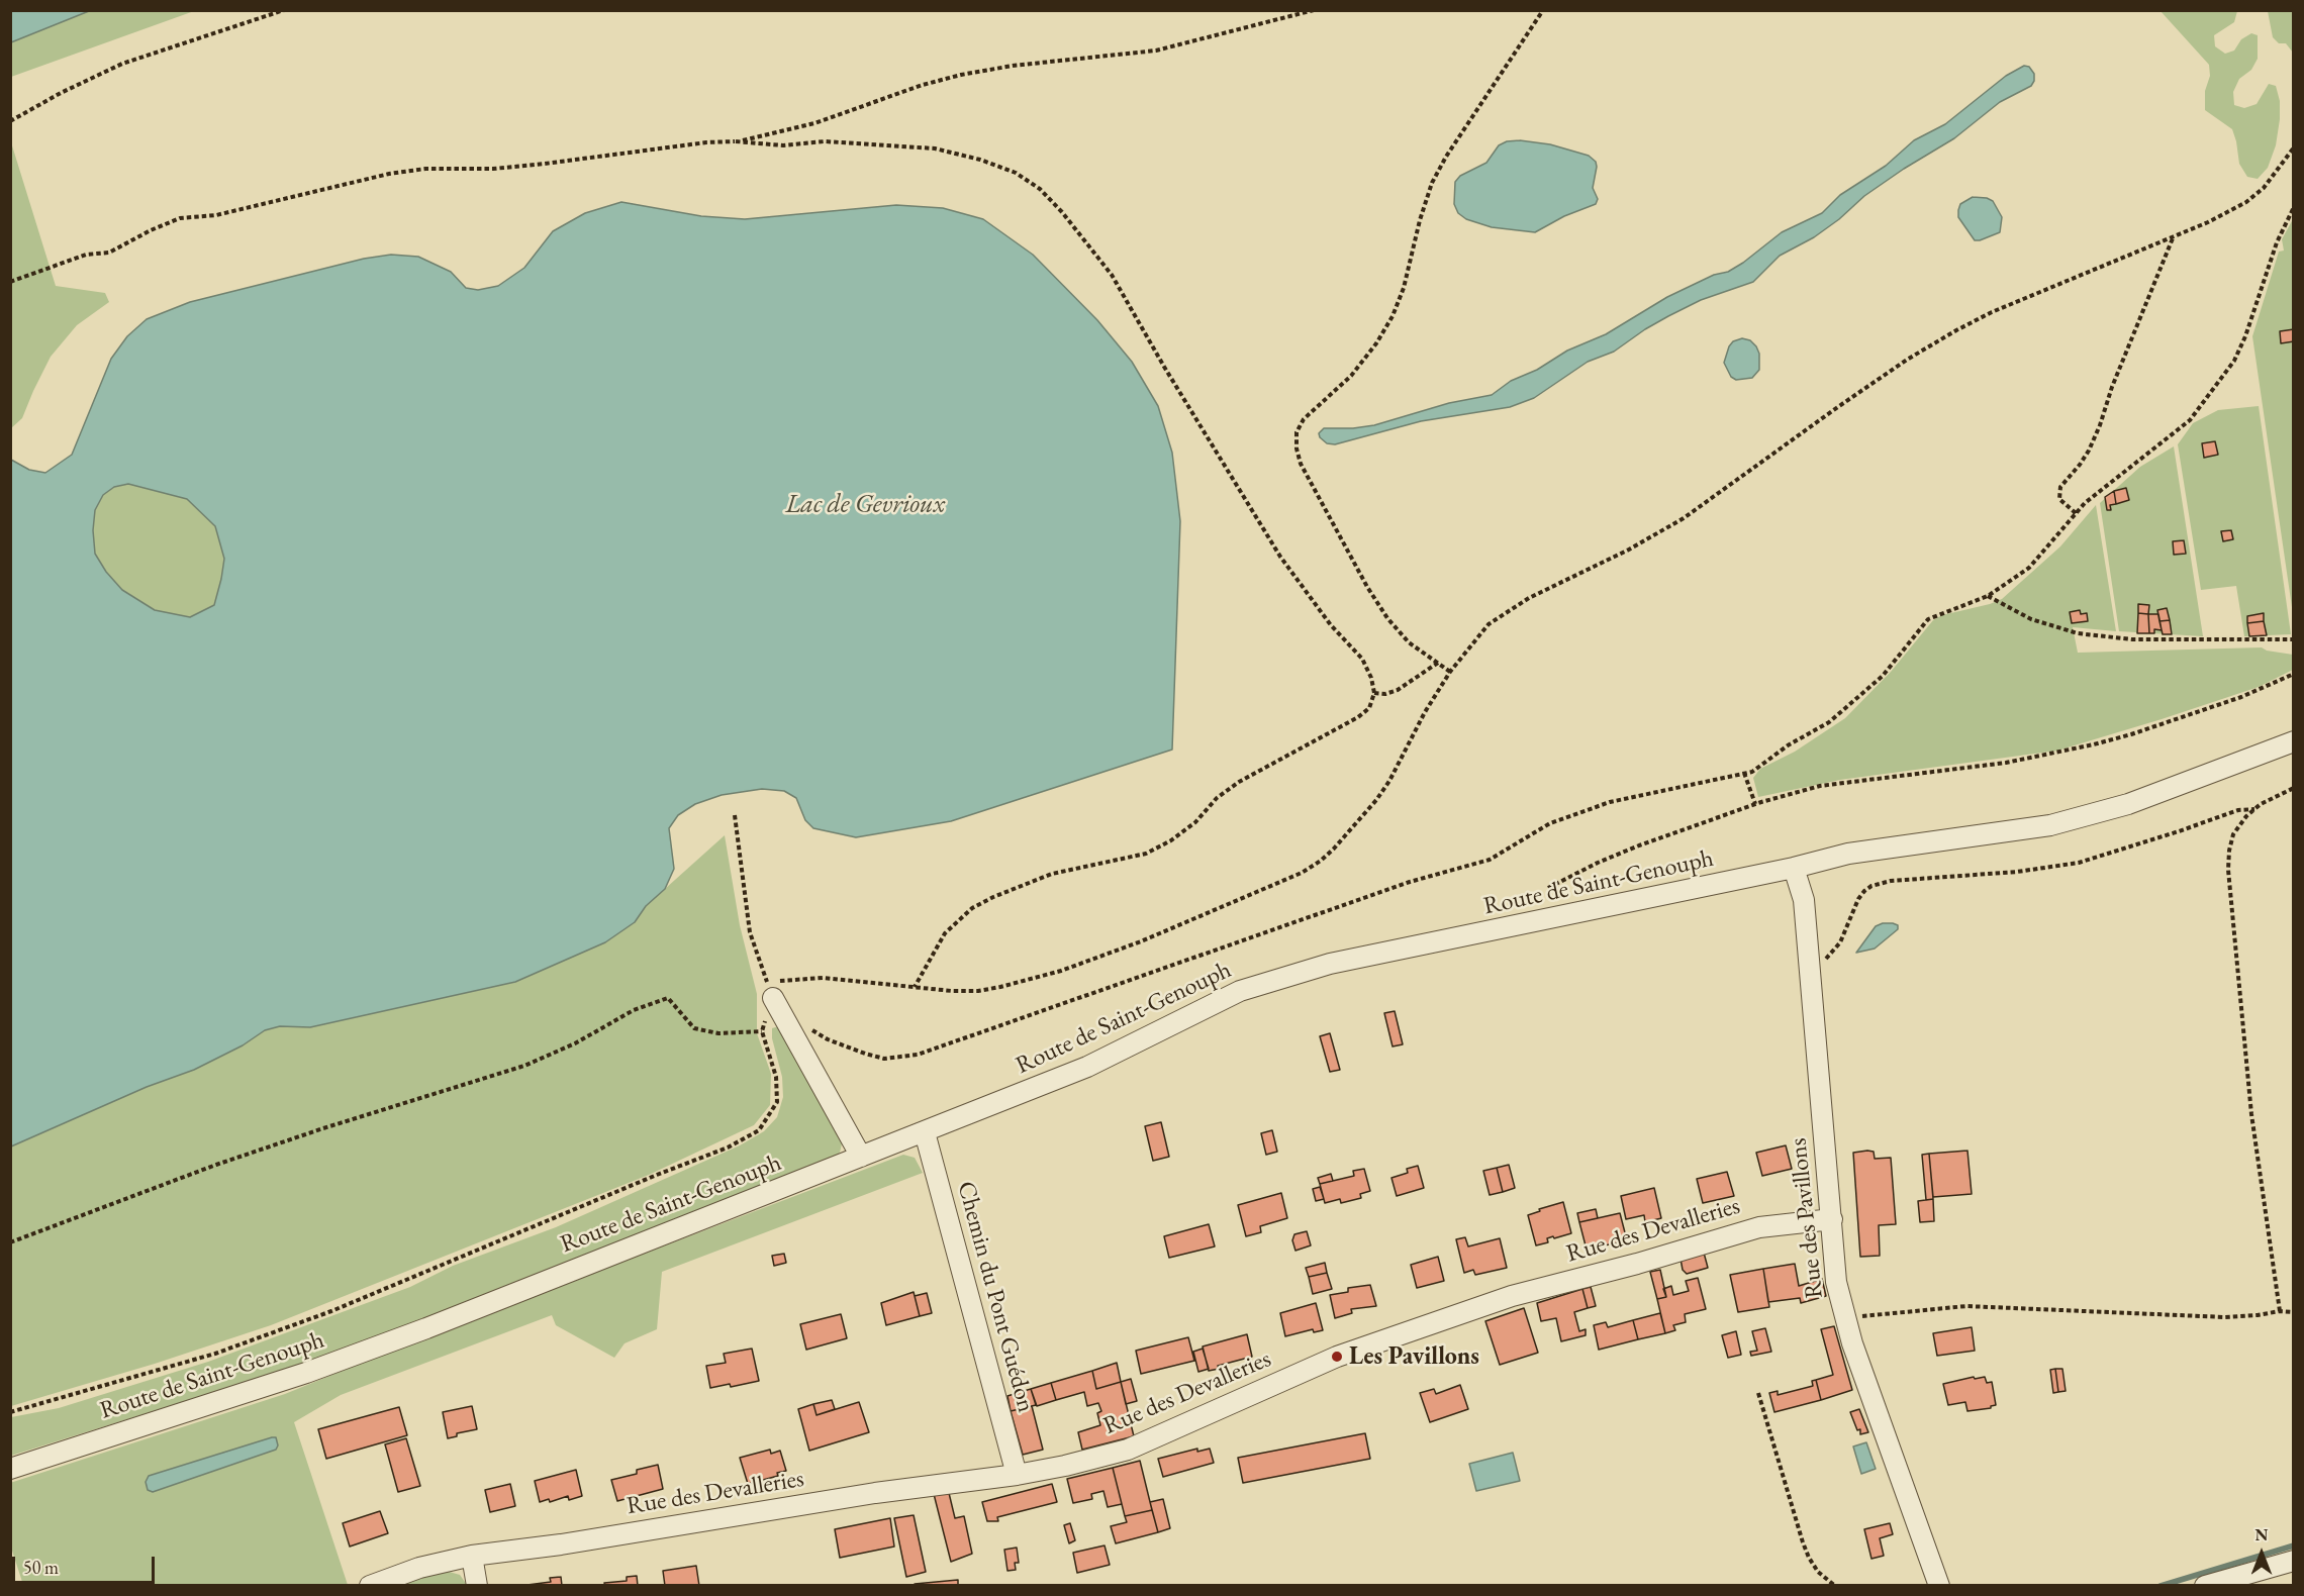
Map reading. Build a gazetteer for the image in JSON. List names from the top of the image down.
{
  "streets": {
    "street": [
      "Route de Saint-Genouph",
      "Rue des Pavillons",
      "Rue des Devalleries",
      "Chemin du Pont Guédon"
    ]
  },
  "crossings": [
    ["Route de Saint-Genouph", "Rue des Pavillons"],
    ["Route de Saint-Genouph", "Chemin du Pont Guédon"],
    ["Rue des Pavillons", "Rue des Devalleries"],
    ["Rue des Devalleries", "Chemin du Pont Guédon"]
  ],
  "water": ["Lac de Gevrioux"],
  "places": ["Les Pavillons"],
  "scale_bar": "50 m",
  "north": "top"
}
